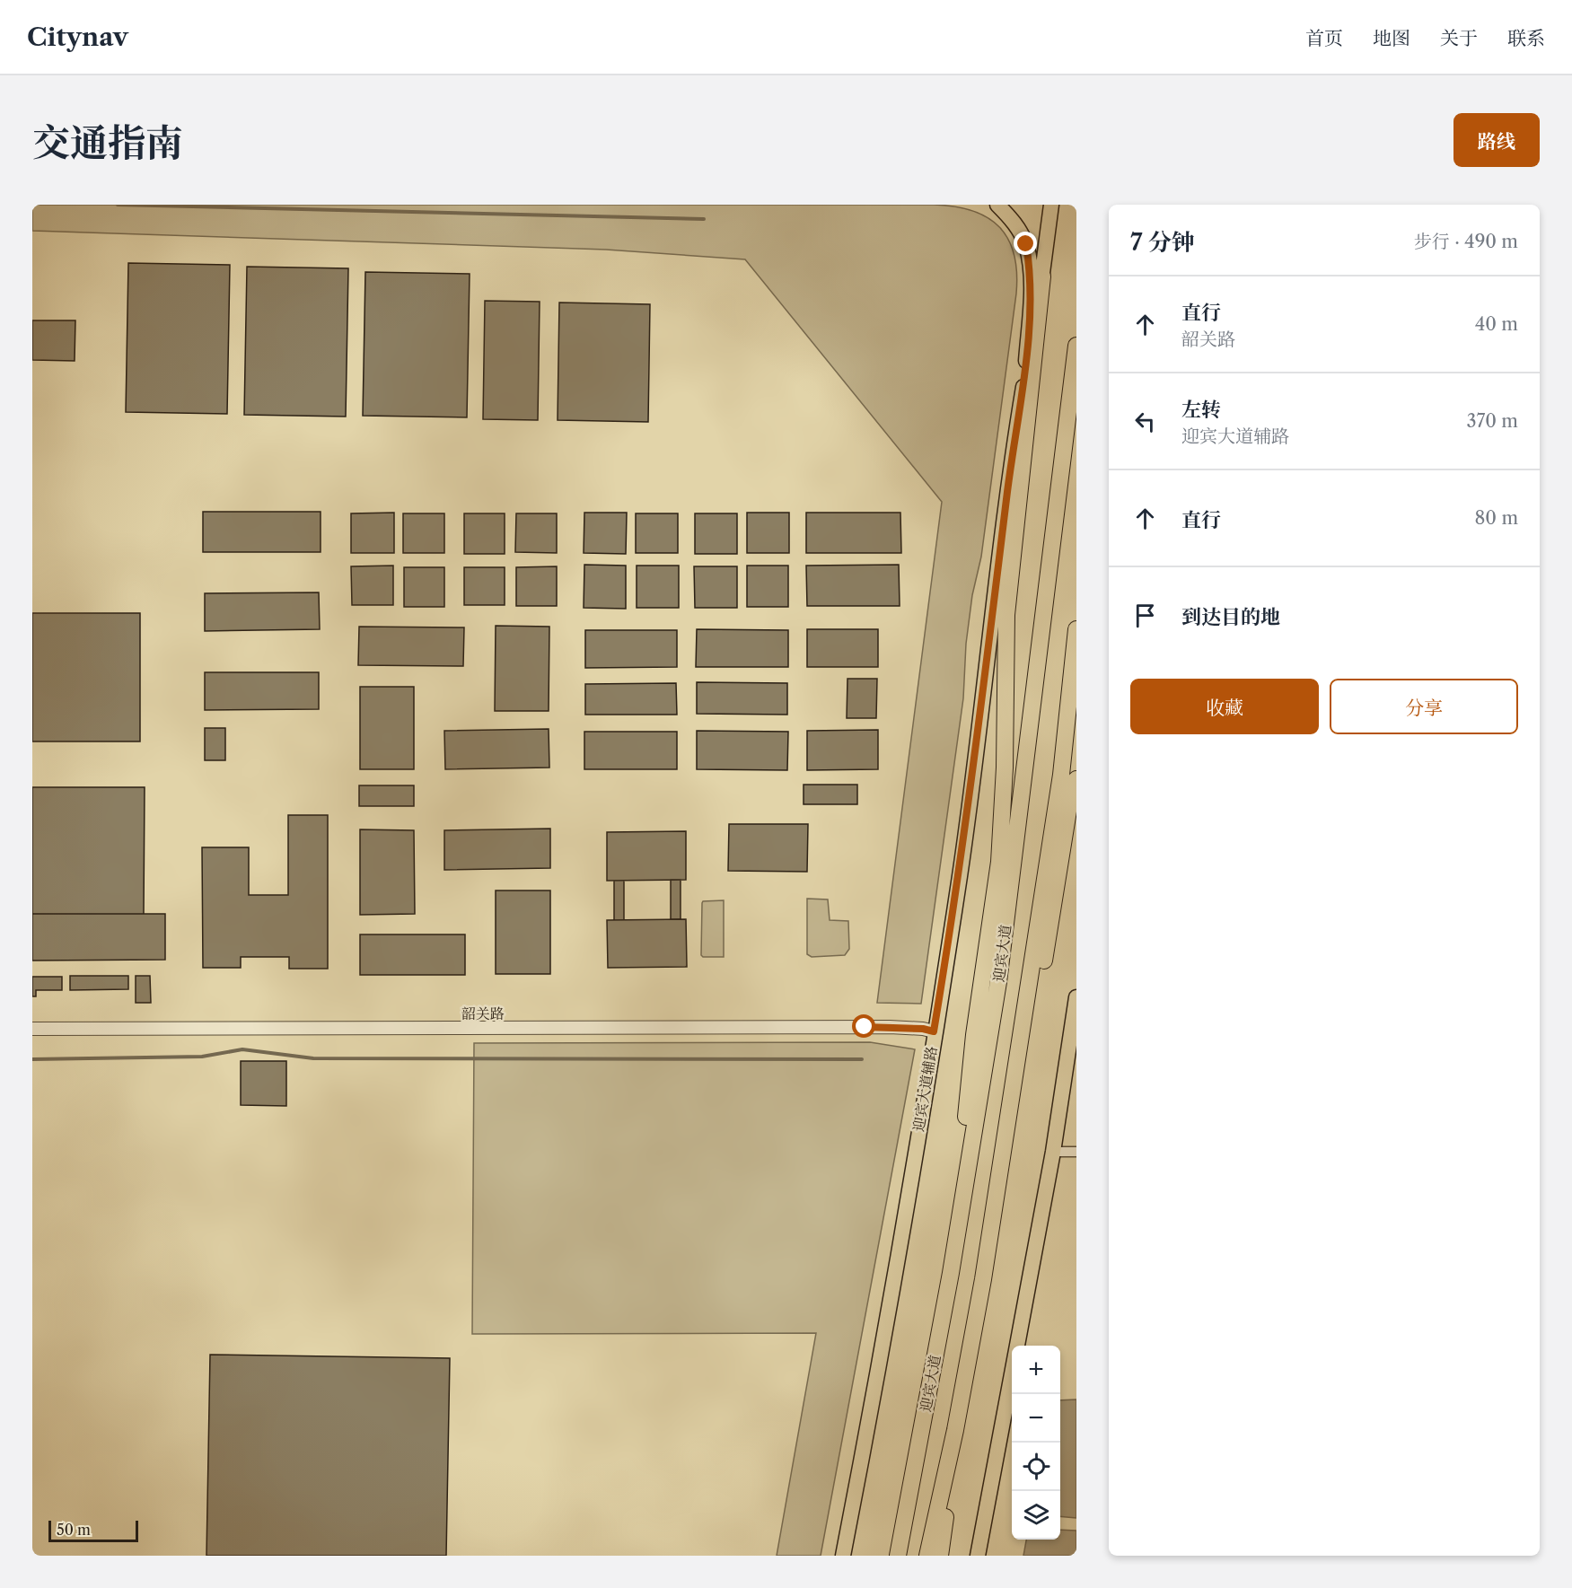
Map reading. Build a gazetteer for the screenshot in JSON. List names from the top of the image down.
{
  "streets": {
    "highway": ["迎宾大道"],
    "main road": ["迎宾大道辅路"],
    "street": ["韶关路"]
  },
  "crossings": [
    ["韶关路", "迎宾大道辅路"]
  ],
  "scale_bar": "50 m",
  "page": {
    "header": "Citynav",
    "nav": [
      "首页",
      "地图",
      "关于",
      "联系"
    ],
    "title": "交通指南",
    "buttons": [
      "路线",
      ["收藏", "分享"]
    ],
    "heading": ["7 分钟", "步行 · 490 m"],
    "list": [
      ["直行", "韶关路", "40 m"],
      ["左转", "迎宾大道辅路", "370 m"],
      ["直行", "80 m"],
      "到达目的地"
    ],
    "map_buttons": ["+", "−"],
    "scale": "50 m"
  }
}
